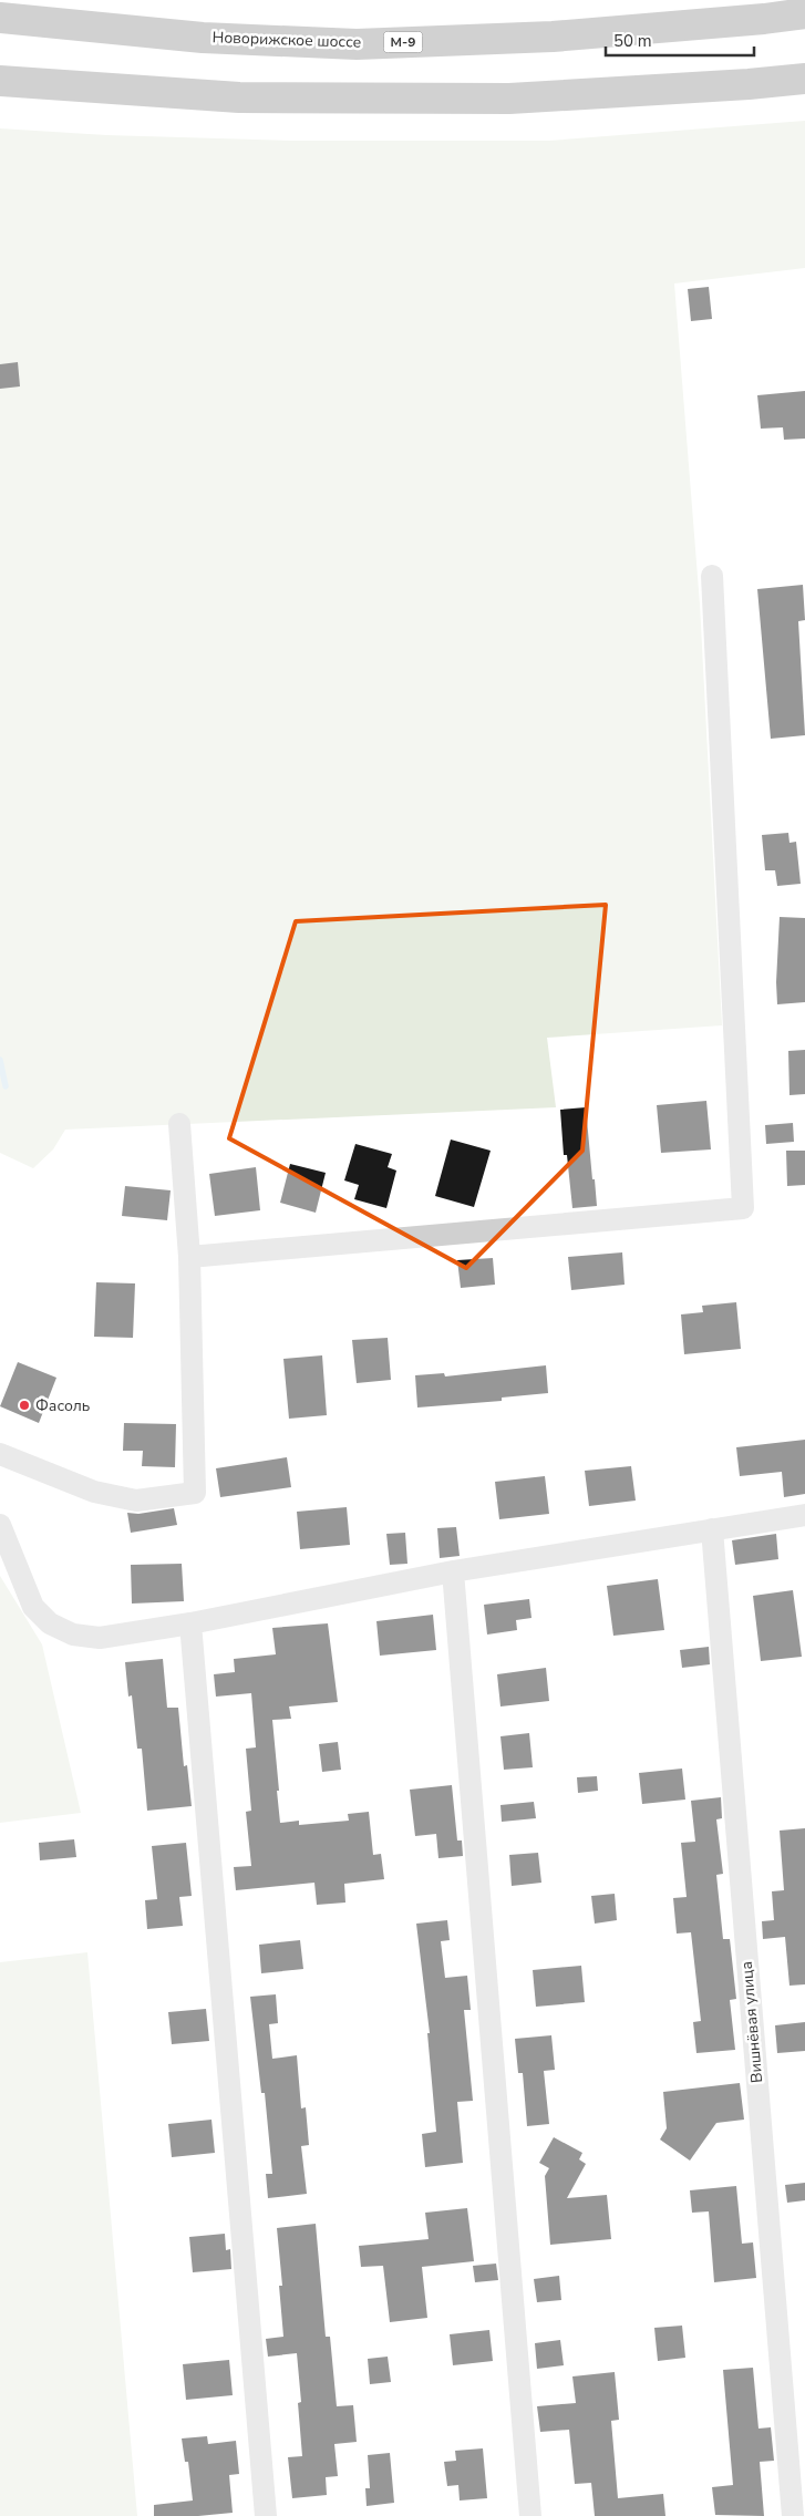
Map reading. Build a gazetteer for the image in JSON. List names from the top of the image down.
{
  "streets": {
    "highway": ["Новорижское шоссе", "М-9"],
    "street": ["Вишнёвая улица"]
  },
  "places": ["Фасоль"],
  "scale_bar": "50 m"
}
